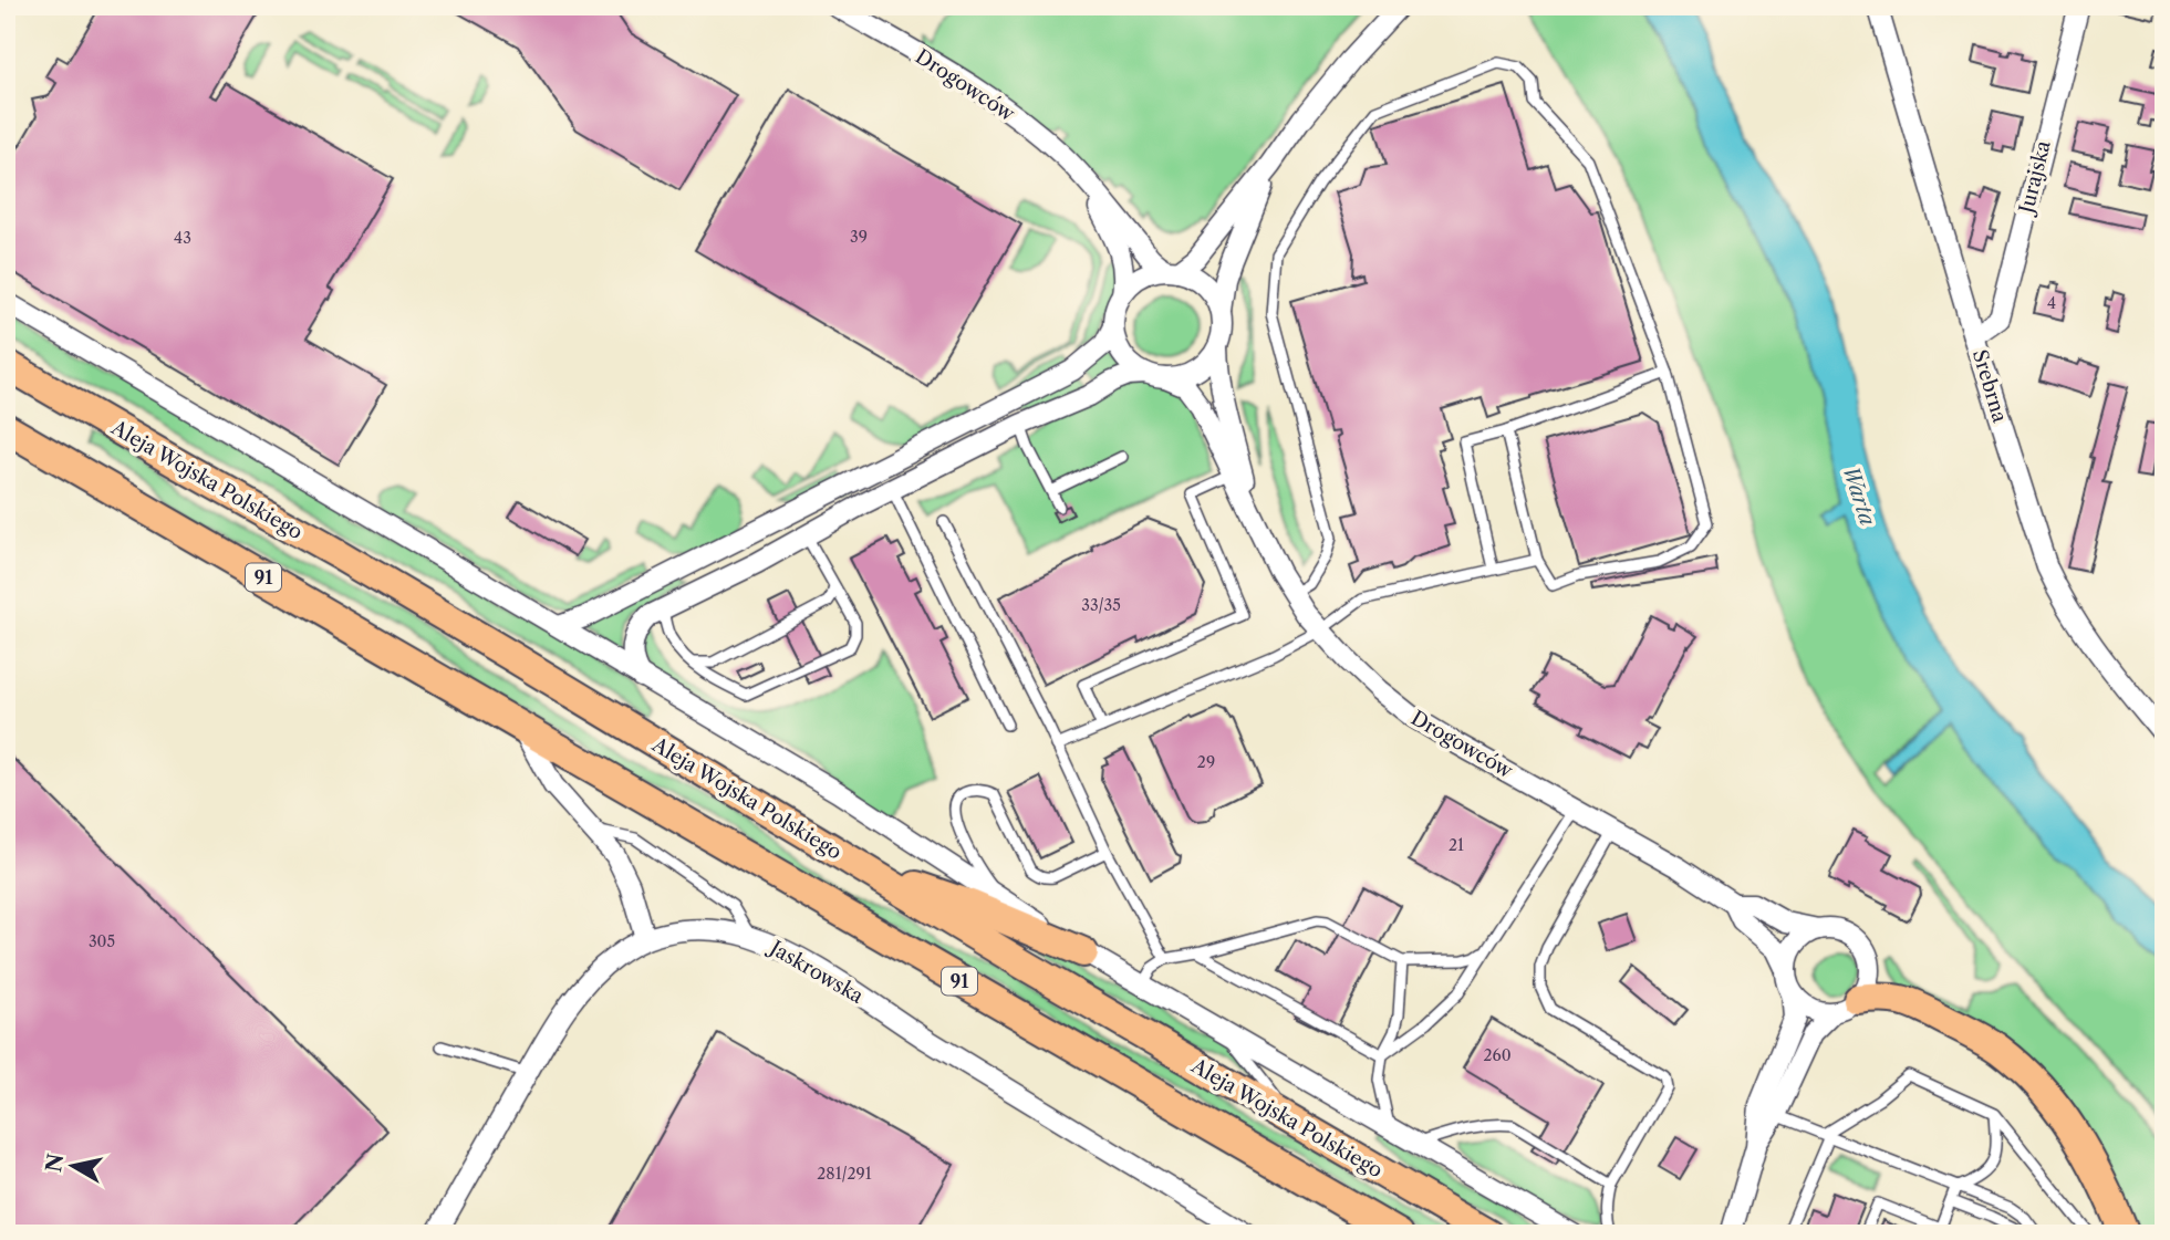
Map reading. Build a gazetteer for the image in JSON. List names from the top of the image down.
{
  "streets": {
    "main road": ["Aleja Wojska Polskiego", "91"],
    "street": [
      "Drogowców",
      "Jurajska",
      "Srebrna",
      "Jaskrowska"
    ]
  },
  "crossings": [
    ["Jurajska", "Srebrna"]
  ],
  "water": ["Warta"],
  "house_numbers": [
    "39",
    "43",
    "4",
    "33/35",
    "29",
    "21",
    "305",
    "260",
    "281/291"
  ],
  "north": "left"
}
